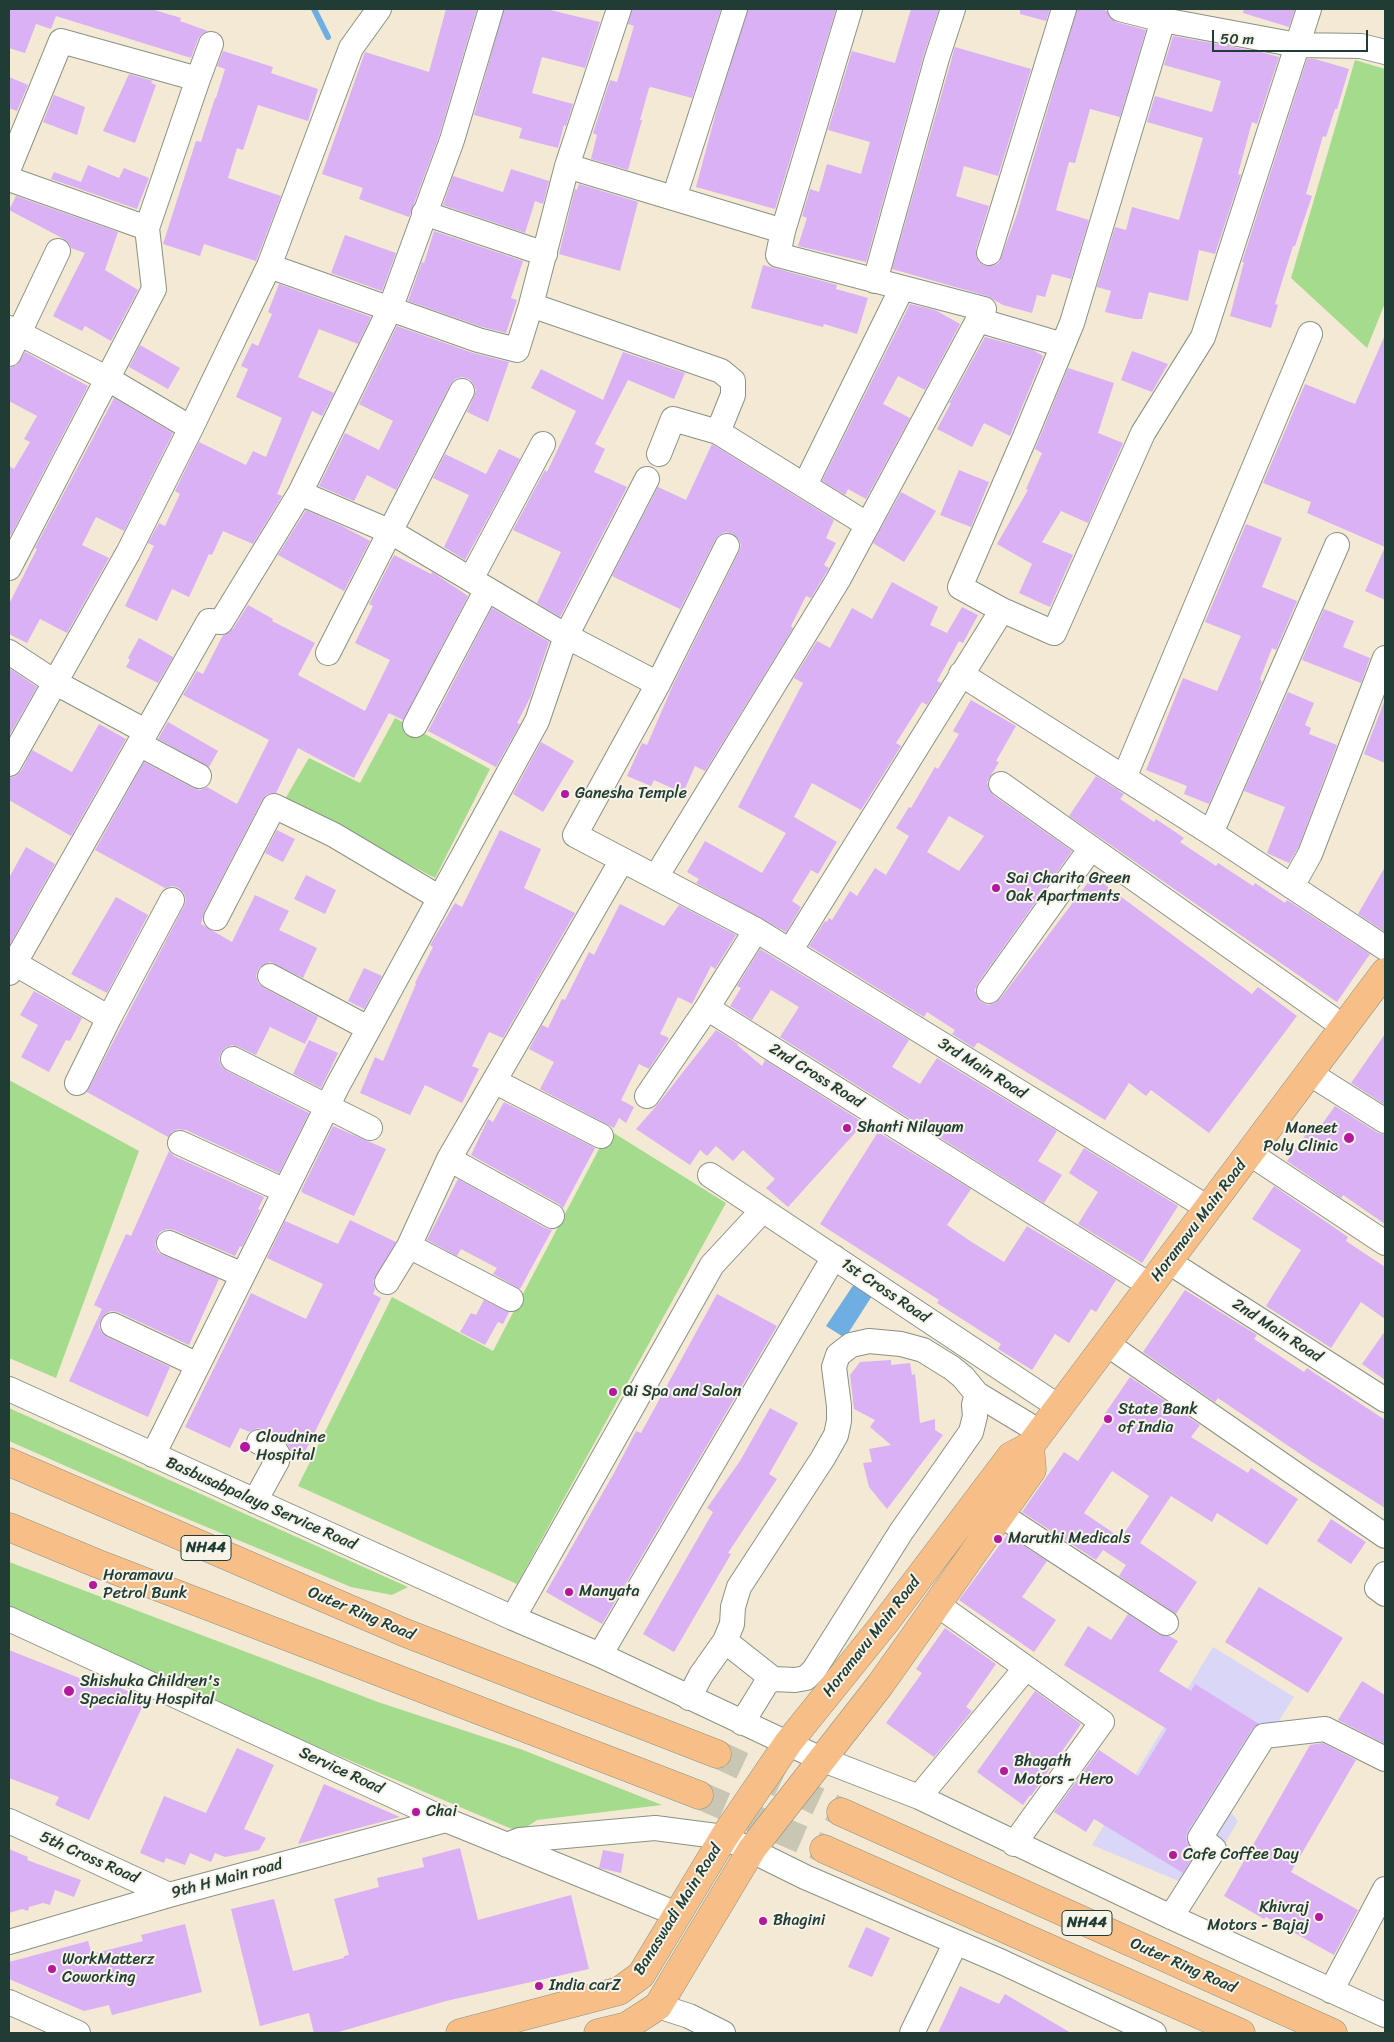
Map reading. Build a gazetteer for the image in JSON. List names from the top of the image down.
{
  "streets": {
    "main road": [
      "Horamavu Main Road",
      "NH44",
      "Outer Ring Road",
      "Banaswadi Main Road"
    ],
    "street": [
      "3rd Main Road",
      "2nd Cross Road",
      "1st Cross Road",
      "2nd Main Road",
      "Basbusabpalaya Service Road",
      "Service Road",
      "5th Cross Road",
      "9th H Main road"
    ]
  },
  "crossings": [
    ["3rd Main Road", "Horamavu Main Road"],
    ["2nd Cross Road", "Horamavu Main Road"],
    ["Horamavu Main Road", "1st Cross Road"],
    ["Horamavu Main Road", "2nd Main Road"],
    ["Horamavu Main Road", "Basbusabpalaya Service Road"],
    ["Horamavu Main Road", "Banaswadi Main Road"],
    ["Service Road", "9th H Main road"],
    ["Service Road", "Banaswadi Main Road"],
    ["5th Cross Road", "9th H Main road"]
  ],
  "places": [
    "Ganesha Temple",
    "Sai Charita Green Oak Apartments",
    "Shanti Nilayam",
    "Maneet Poly Clinic",
    "Qi Spa and Salon",
    "State Bank of India",
    "Cloudnine Hospital",
    "Maruthi Medicals",
    "Horamavu Petrol Bunk",
    "Manyata",
    "Shishuka Children's Speciality Hospital",
    "Bhagath Motors - Hero",
    "Chai",
    "Cafe Coffee Day",
    "Khivraj Motors - Bajaj",
    "Bhagini",
    "WorkMatterz Coworking",
    "India carZ"
  ],
  "scale_bar": "50 m"
}
